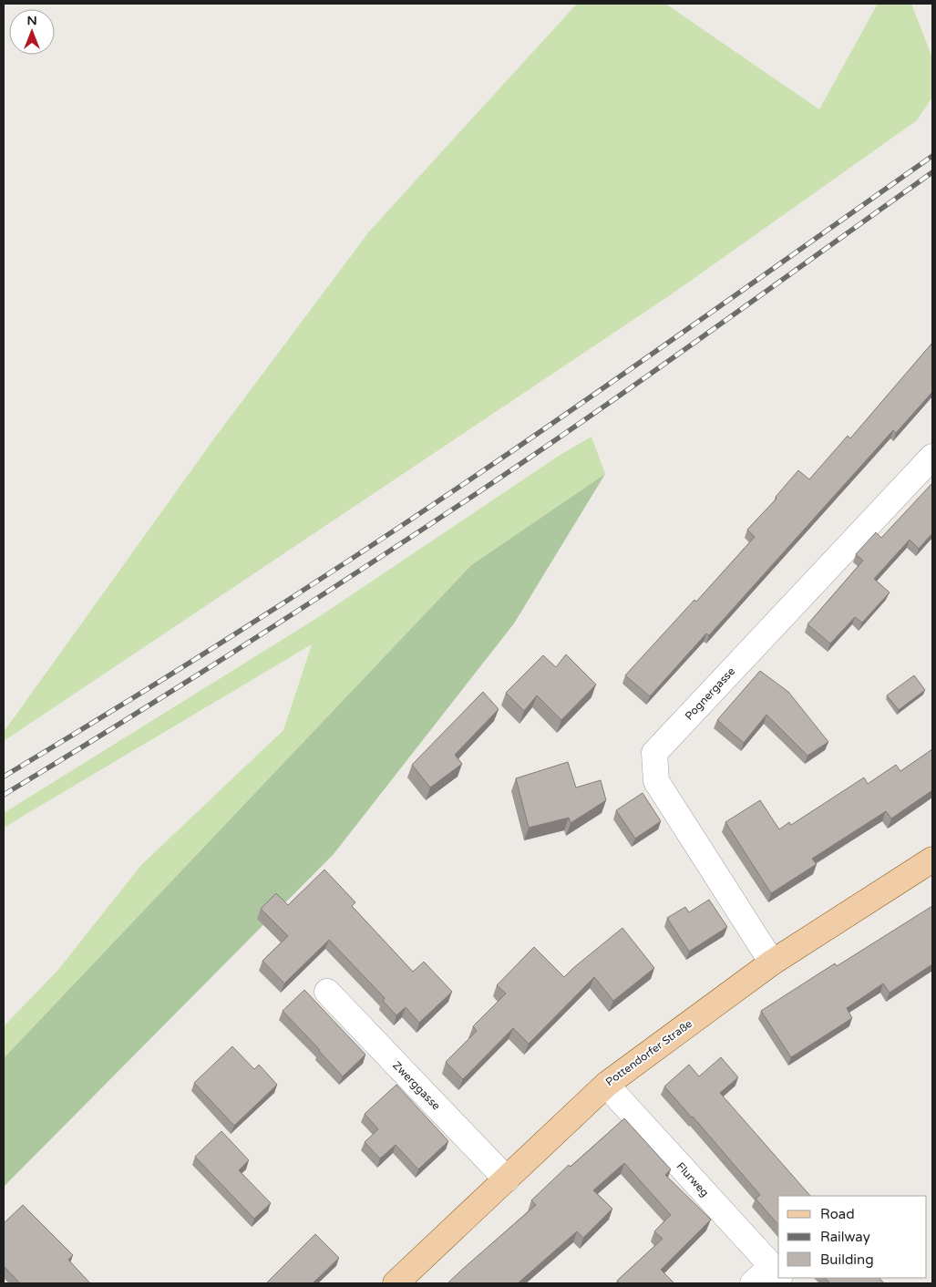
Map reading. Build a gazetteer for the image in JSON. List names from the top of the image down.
{
  "streets": {
    "main road": ["Pottendorfer Straße"],
    "street": ["Pognergasse", "Zwerggasse", "Flurweg"]
  },
  "crossings": [
    ["Pognergasse", "Pottendorfer Straße"],
    ["Pottendorfer Straße", "Zwerggasse"],
    ["Pottendorfer Straße", "Flurweg"]
  ],
  "legend": ["Road", "Railway", "Building"],
  "north": "top"
}
